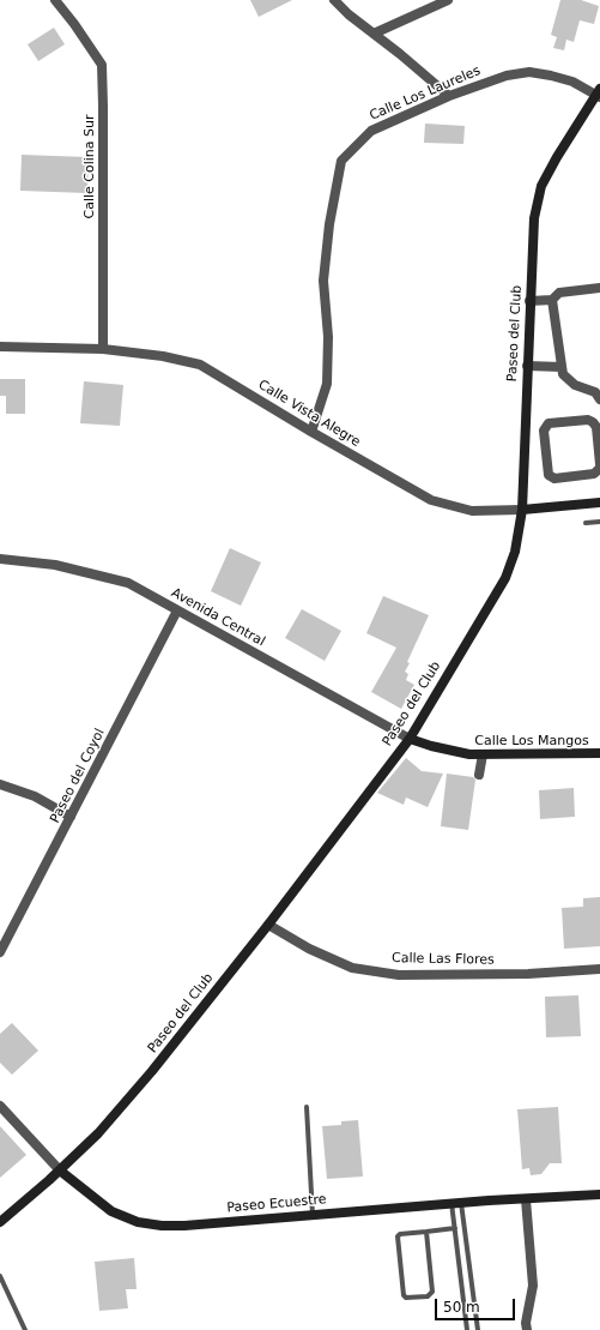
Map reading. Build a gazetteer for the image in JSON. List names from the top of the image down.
{
  "streets": {
    "street": [
      "Calle Los Laureles",
      "Calle Colina Sur",
      "Paseo del Club",
      "Calle Vista Alegre",
      "Avenida Central",
      "Calle Los Mangos",
      "Paseo del Coyol",
      "Calle Las Flores",
      "Paseo Ecuestre"
    ]
  },
  "crossings": [
    ["Calle Los Laureles", "Paseo del Club"],
    ["Calle Los Laureles", "Calle Vista Alegre"],
    ["Calle Colina Sur", "Calle Vista Alegre"],
    ["Paseo del Club", "Calle Vista Alegre"],
    ["Paseo del Club", "Avenida Central"],
    ["Paseo del Club", "Calle Los Mangos"],
    ["Paseo del Club", "Calle Las Flores"],
    ["Paseo del Club", "Paseo Ecuestre"],
    ["Avenida Central", "Calle Los Mangos"],
    ["Avenida Central", "Paseo del Coyol"]
  ],
  "scale_bar": "50 m"
}
